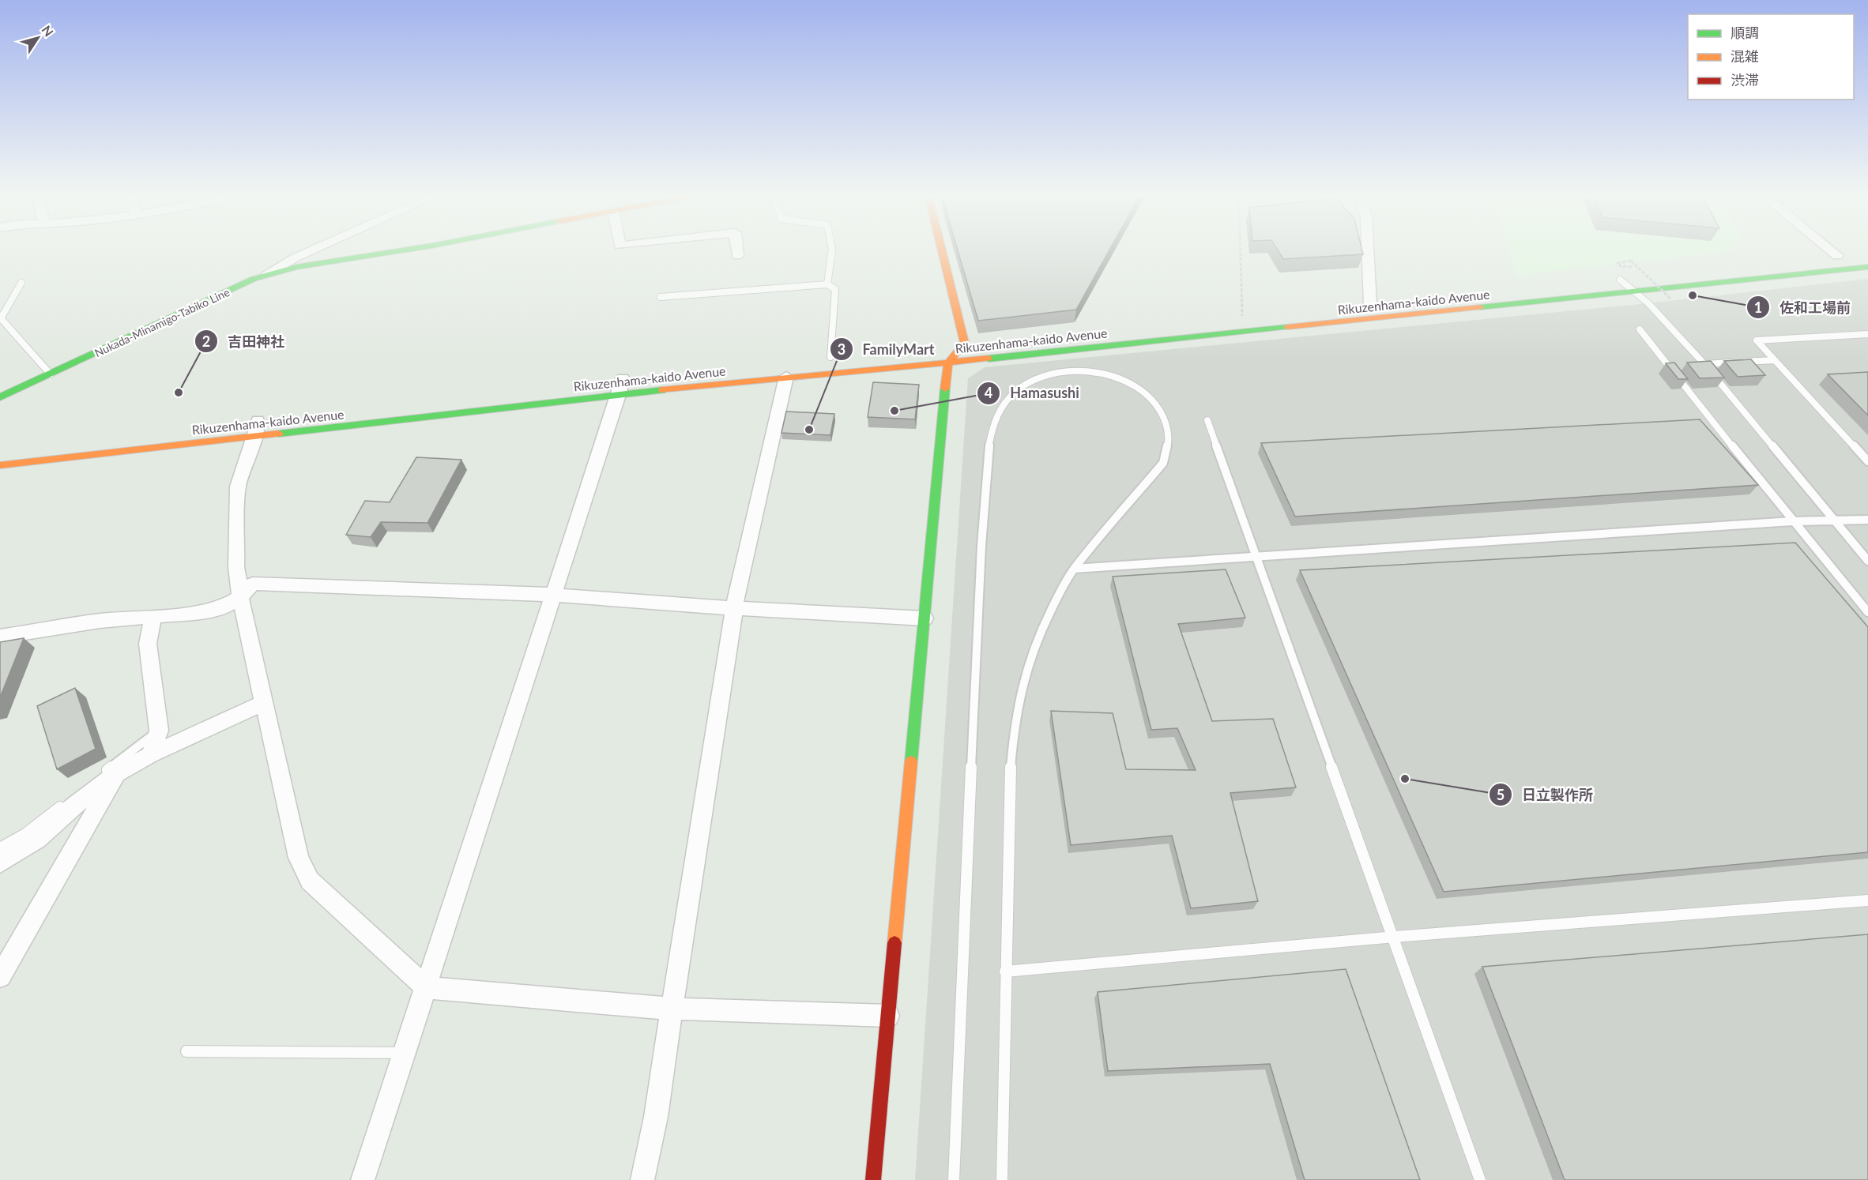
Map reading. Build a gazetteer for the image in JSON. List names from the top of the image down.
{
  "streets": {
    "main road": ["Rikuzenhama-kaido Avenue", "Nukada-Minamigo-Tabiko Line"]
  },
  "places": [
    "佐和工場前",
    "吉田神社",
    "Hamasushi",
    "FamilyMart",
    "日立製作所"
  ],
  "legend": ["順調", "混雑", "渋滞"],
  "north": "top right"
}
